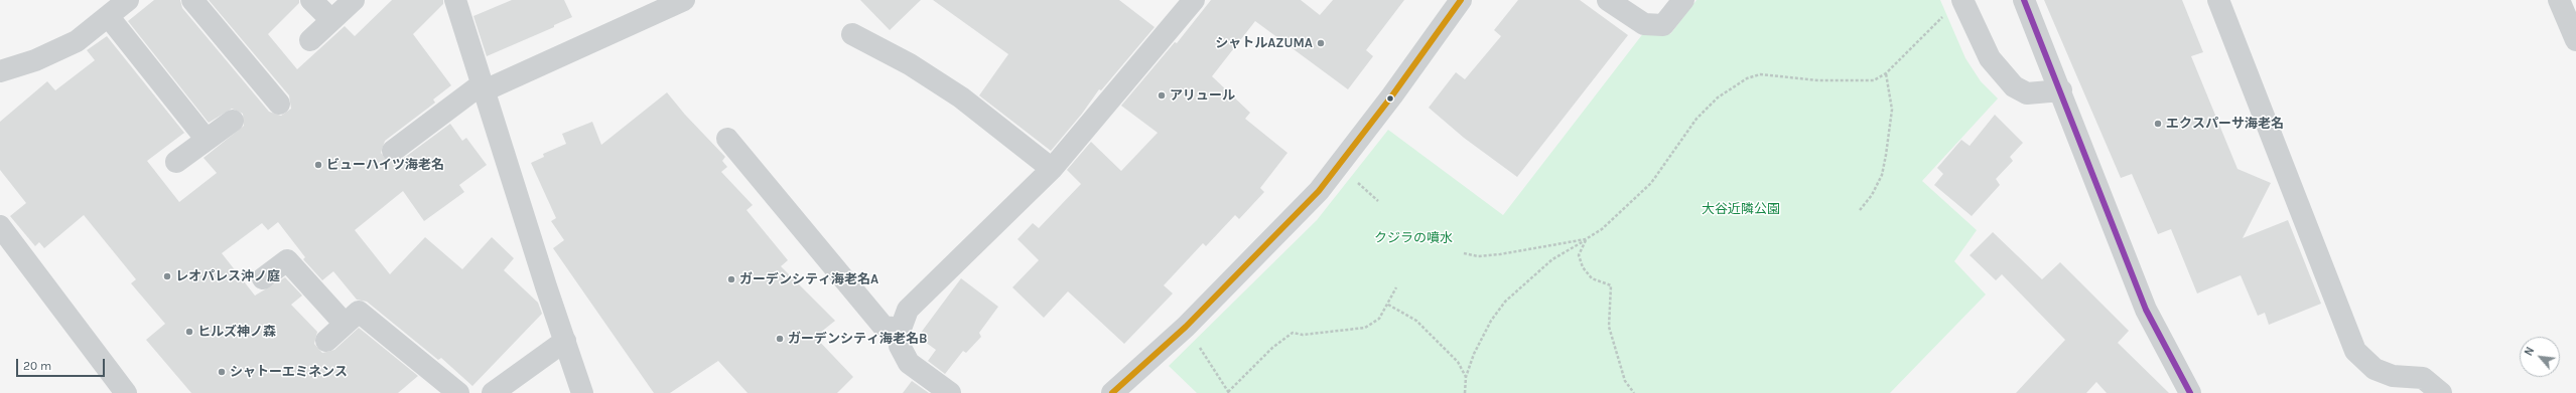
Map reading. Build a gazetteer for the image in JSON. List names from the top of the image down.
{
  "parks": ["大谷近隣公園", "クジラの噴水"],
  "places": [
    "シャトルAZUMA",
    "アリュール",
    "エクスパーサ海老名",
    "ビューハイツ海老名",
    "レオパレス沖ノ庭",
    "ガーデンシティ海老名A",
    "ヒルズ神ノ森",
    "ガーデンシティ海老名B",
    "シャトーエミネンス"
  ],
  "scale_bar": "20 m",
  "north": "top left"
}
